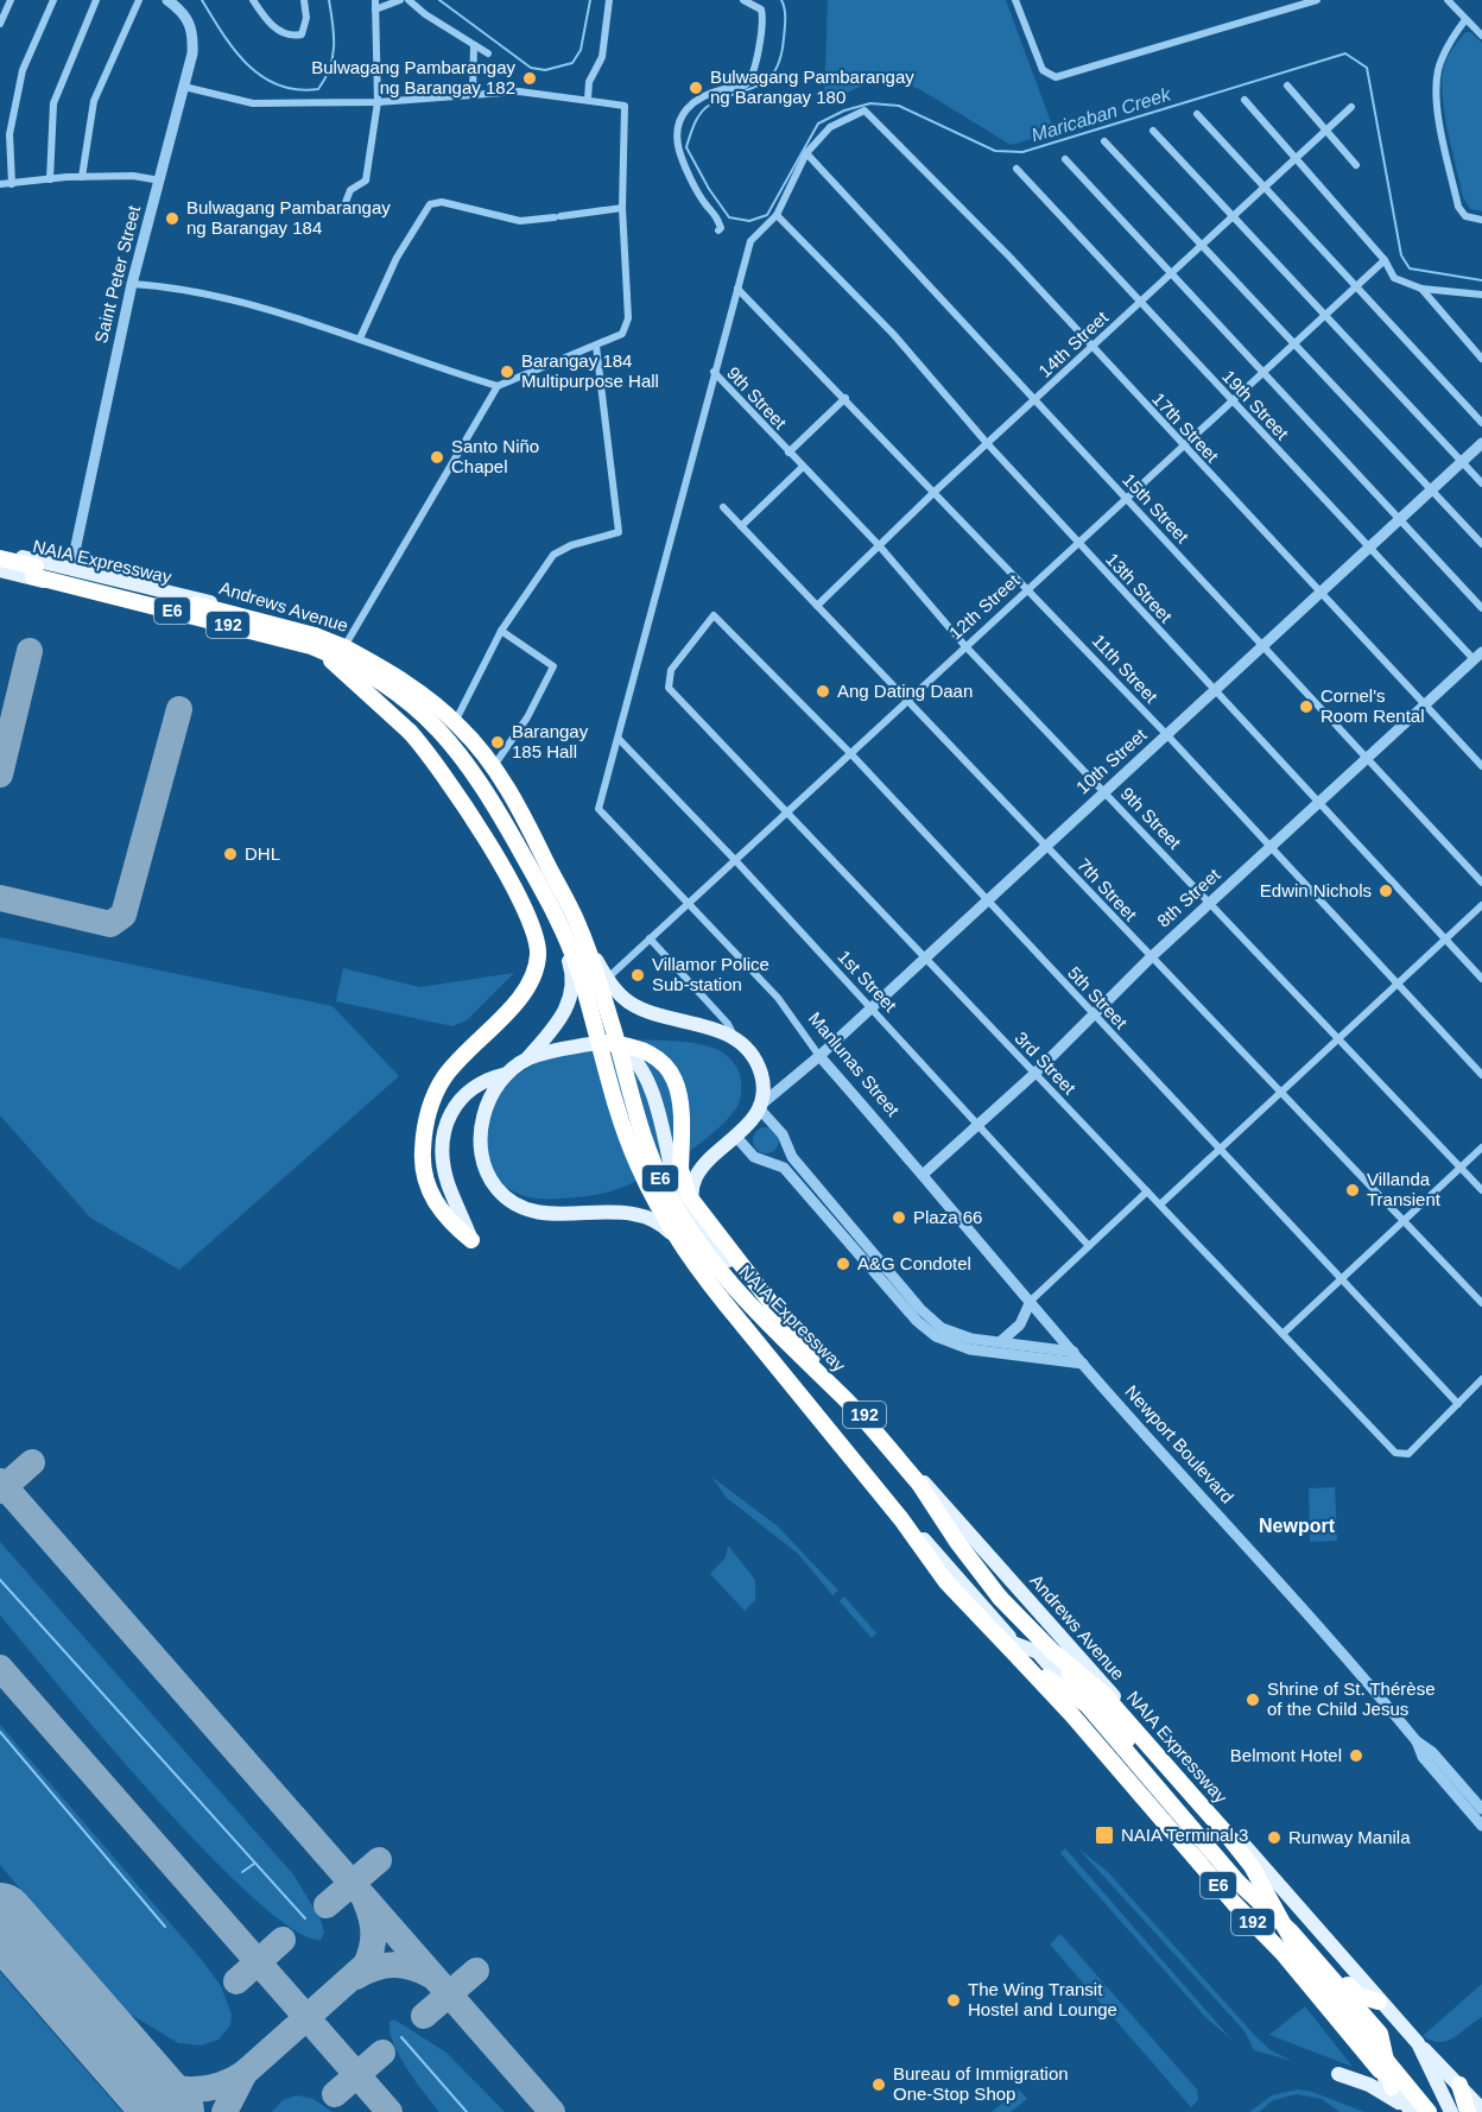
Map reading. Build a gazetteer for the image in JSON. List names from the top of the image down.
{
  "streets": {
    "highway": ["NAIA Expressway", "E6"],
    "main road": ["Andrews Avenue", "192"],
    "street": [
      "Saint Peter Street",
      "14th Street",
      "9th Street",
      "19th Street",
      "17th Street",
      "15th Street",
      "13th Street",
      "12th Street",
      "11th Street",
      "10th Street",
      "7th Street",
      "8th Street",
      "1st Street",
      "5th Street",
      "3rd Street",
      "Manlunas Street",
      "Newport Boulevard"
    ]
  },
  "crossings": [
    ["Saint Peter Street", "Andrews Avenue"],
    ["14th Street", "9th Street"],
    ["14th Street", "19th Street"],
    ["14th Street", "17th Street"],
    ["14th Street", "15th Street"],
    ["14th Street", "13th Street"],
    ["14th Street", "11th Street"],
    ["14th Street", "7th Street"],
    ["9th Street", "12th Street"],
    ["9th Street", "10th Street"],
    ["9th Street", "8th Street"],
    ["19th Street", "12th Street"],
    ["19th Street", "10th Street"],
    ["19th Street", "8th Street"],
    ["17th Street", "15th Street"],
    ["17th Street", "12th Street"],
    ["17th Street", "10th Street"],
    ["17th Street", "8th Street"],
    ["15th Street", "12th Street"],
    ["15th Street", "10th Street"],
    ["15th Street", "8th Street"],
    ["NAIA Expressway", "Andrews Avenue"],
    ["NAIA Expressway", "192"],
    ["13th Street", "12th Street"],
    ["13th Street", "10th Street"],
    ["13th Street", "8th Street"],
    ["Andrews Avenue", "12th Street"],
    ["Andrews Avenue", "192"],
    ["12th Street", "11th Street"],
    ["12th Street", "7th Street"],
    ["12th Street", "1st Street"],
    ["12th Street", "5th Street"],
    ["12th Street", "3rd Street"],
    ["12th Street", "Manlunas Street"],
    ["192", "10th Street"],
    ["11th Street", "10th Street"],
    ["11th Street", "8th Street"],
    ["10th Street", "7th Street"],
    ["10th Street", "1st Street"],
    ["10th Street", "5th Street"],
    ["10th Street", "3rd Street"],
    ["10th Street", "Manlunas Street"],
    ["7th Street", "8th Street"],
    ["8th Street", "1st Street"],
    ["8th Street", "5th Street"],
    ["8th Street", "3rd Street"],
    ["8th Street", "Manlunas Street"],
    ["1st Street", "Manlunas Street"],
    ["5th Street", "3rd Street"],
    ["Manlunas Street", "Newport Boulevard"]
  ],
  "districts": ["Newport"],
  "water": ["Maricaban Creek"],
  "places": {
    "other": [
      "Bulwagang Pambarangay ng Barangay 182",
      "Bulwagang Pambarangay ng Barangay 180",
      "Bulwagang Pambarangay ng Barangay 184",
      "Barangay 184 Multipurpose Hall",
      "Santo Niño Chapel",
      "Ang Dating Daan",
      "Cornel's Room Rental",
      "Barangay 185 Hall",
      "DHL",
      "Edwin Nichols",
      "Villamor Police Sub-station",
      "Villanda Transient",
      "Plaza 66",
      "A&G Condotel",
      "Shrine of St. Thérèse of the Child Jesus",
      "Belmont Hotel",
      "Runway Manila",
      "The Wing Transit Hostel and Lounge",
      "Bureau of Immigration One-Stop Shop"
    ],
    "transit": ["NAIA Terminal 3"]
  }
}
